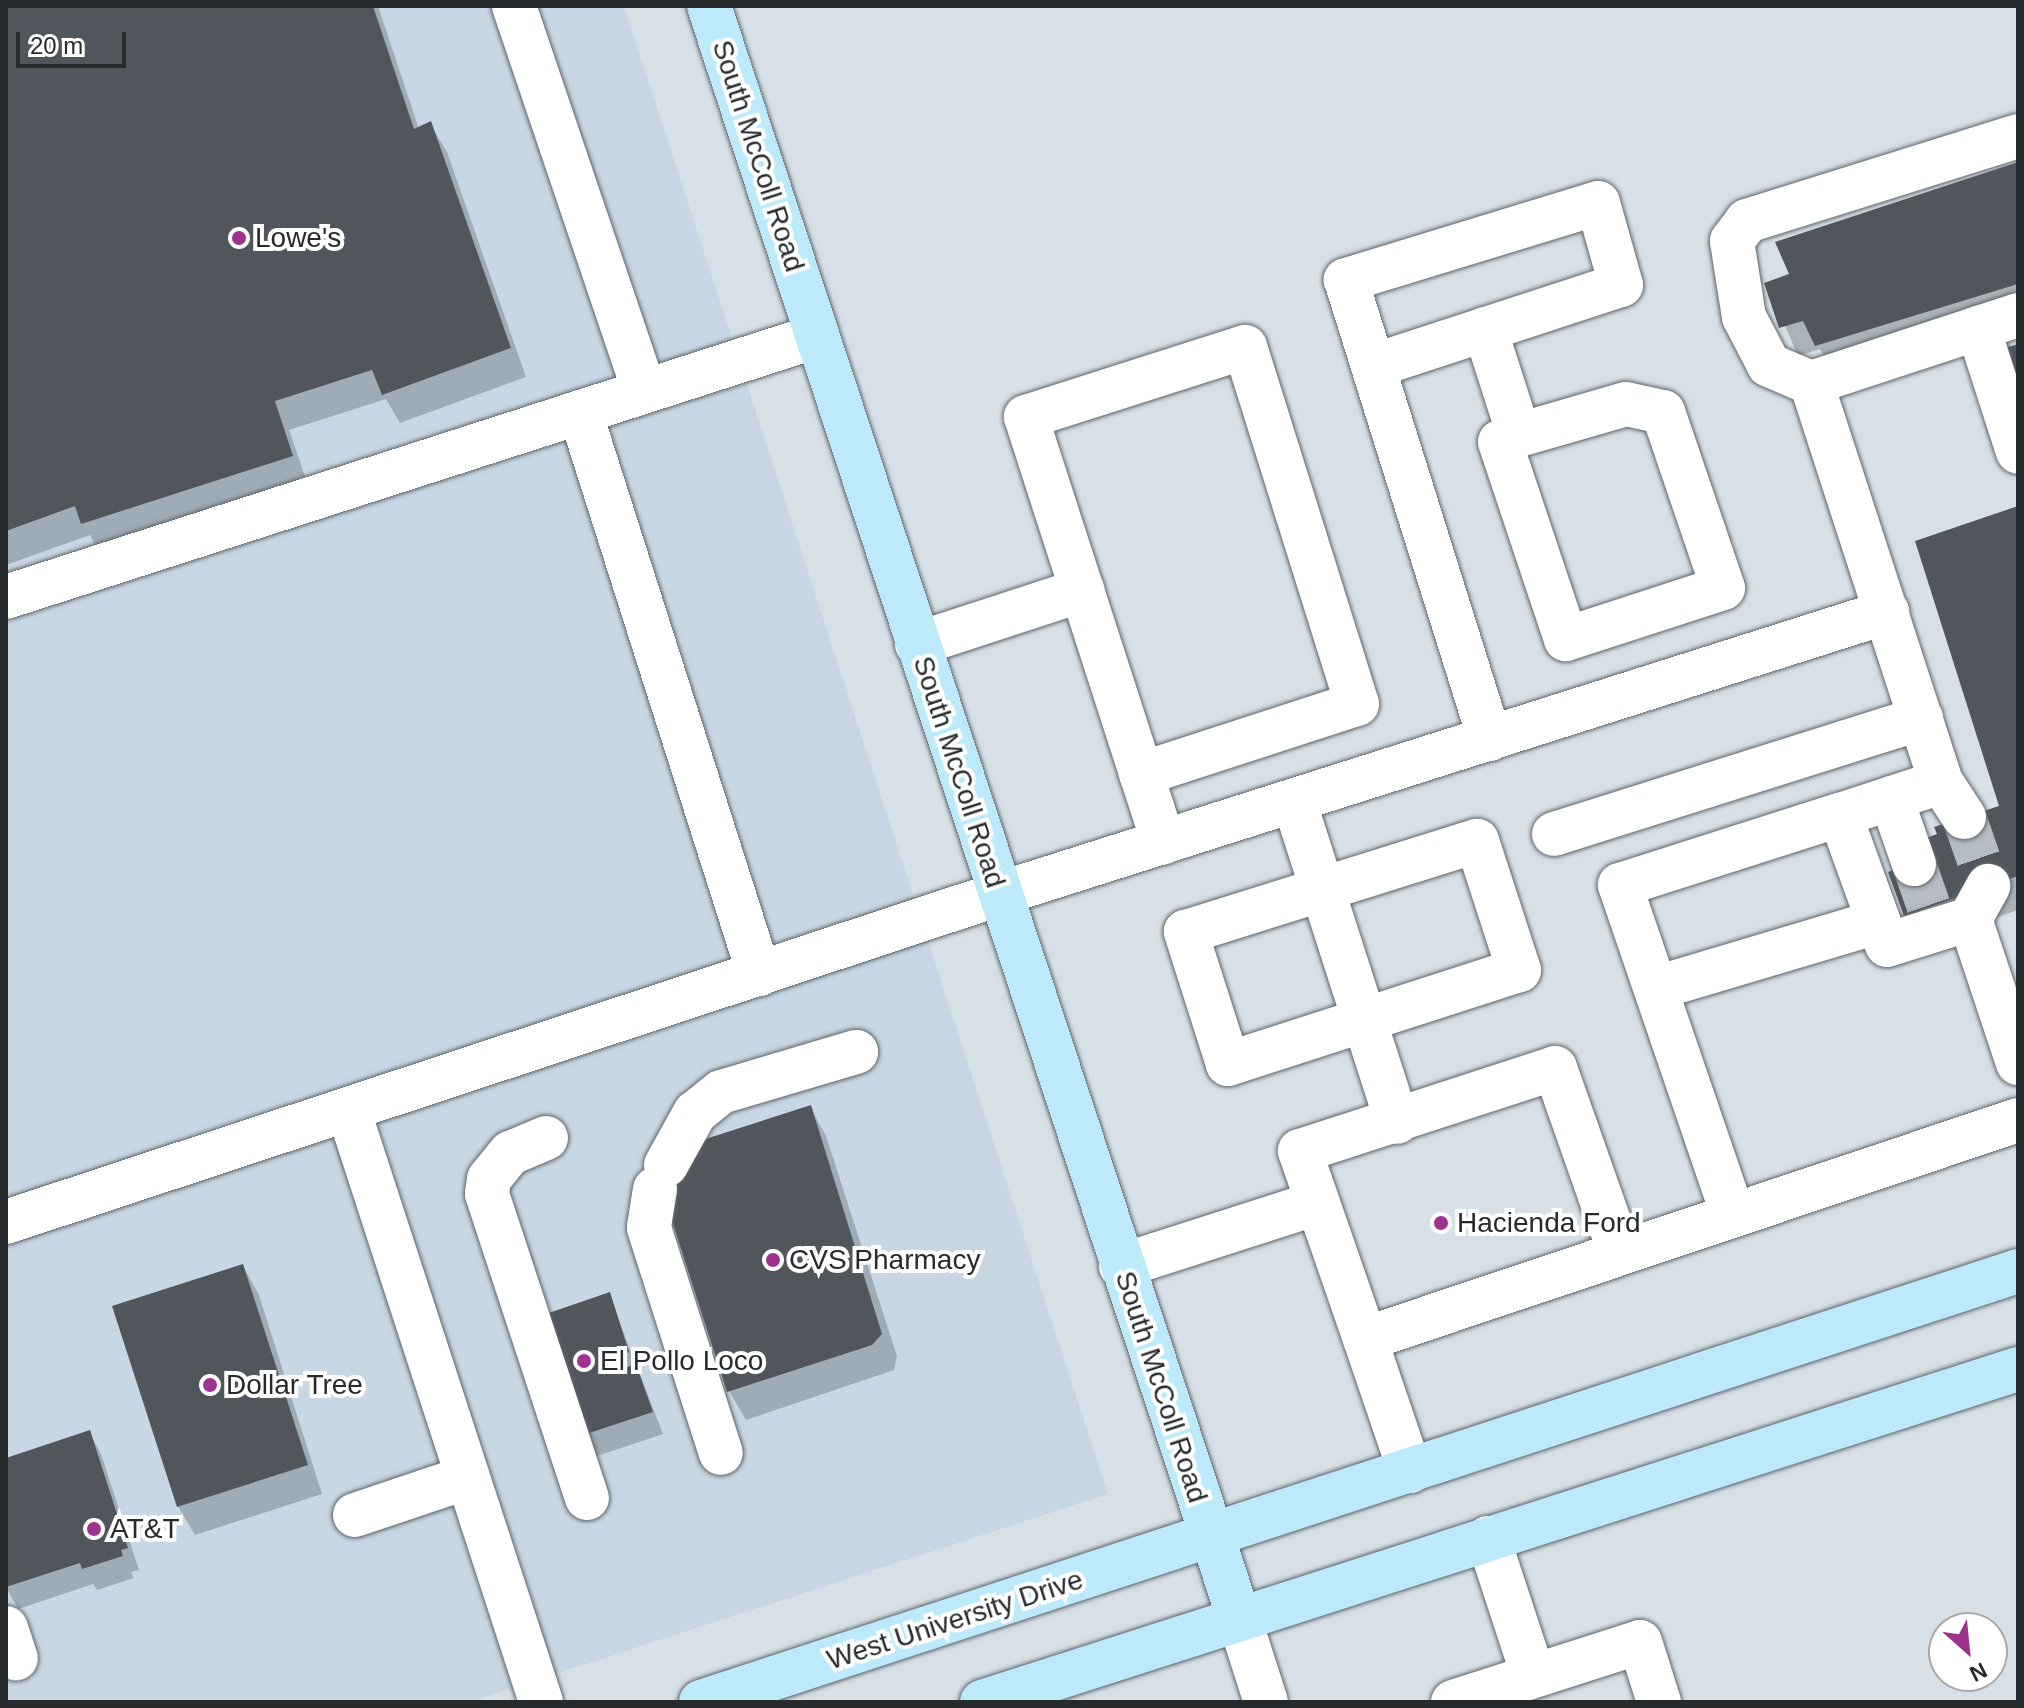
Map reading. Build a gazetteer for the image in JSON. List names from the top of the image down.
{
  "streets": {
    "main road": ["South McColl Road", "West University Drive"]
  },
  "crossings": [
    ["South McColl Road", "West University Drive"]
  ],
  "places": [
    "Lowe's",
    "Hacienda Ford",
    "CVS Pharmacy",
    "El Pollo Loco",
    "Dollar Tree",
    "AT&T"
  ],
  "scale_bar": "20 m",
  "north": "bottom right"
}
